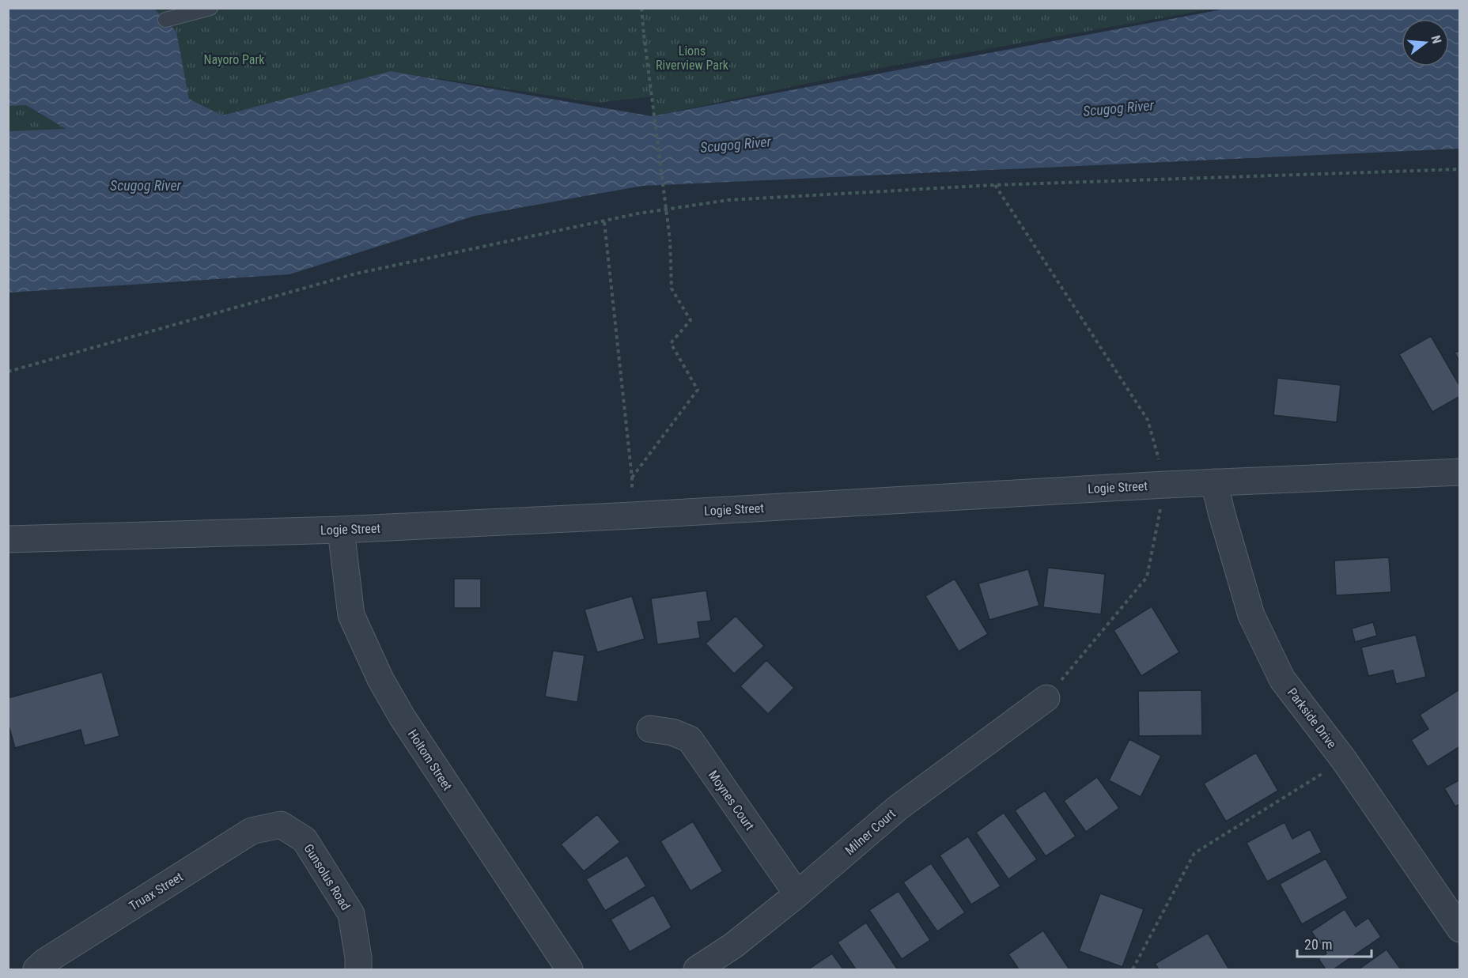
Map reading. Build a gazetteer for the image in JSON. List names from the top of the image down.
{
  "streets": {
    "street": [
      "Logie Street",
      "Parkside Drive",
      "Holtom Street",
      "Moynes Court",
      "Milner Court",
      "Gunsolus Road",
      "Truax Street"
    ]
  },
  "crossings": [
    ["Logie Street", "Parkside Drive"],
    ["Logie Street", "Holtom Street"],
    ["Moynes Court", "Milner Court"],
    ["Gunsolus Road", "Truax Street"]
  ],
  "water": ["Scugog River"],
  "parks": ["Lions Riverview Park", "Nayoro Park"],
  "scale_bar": "20 m",
  "north": "right"
}
